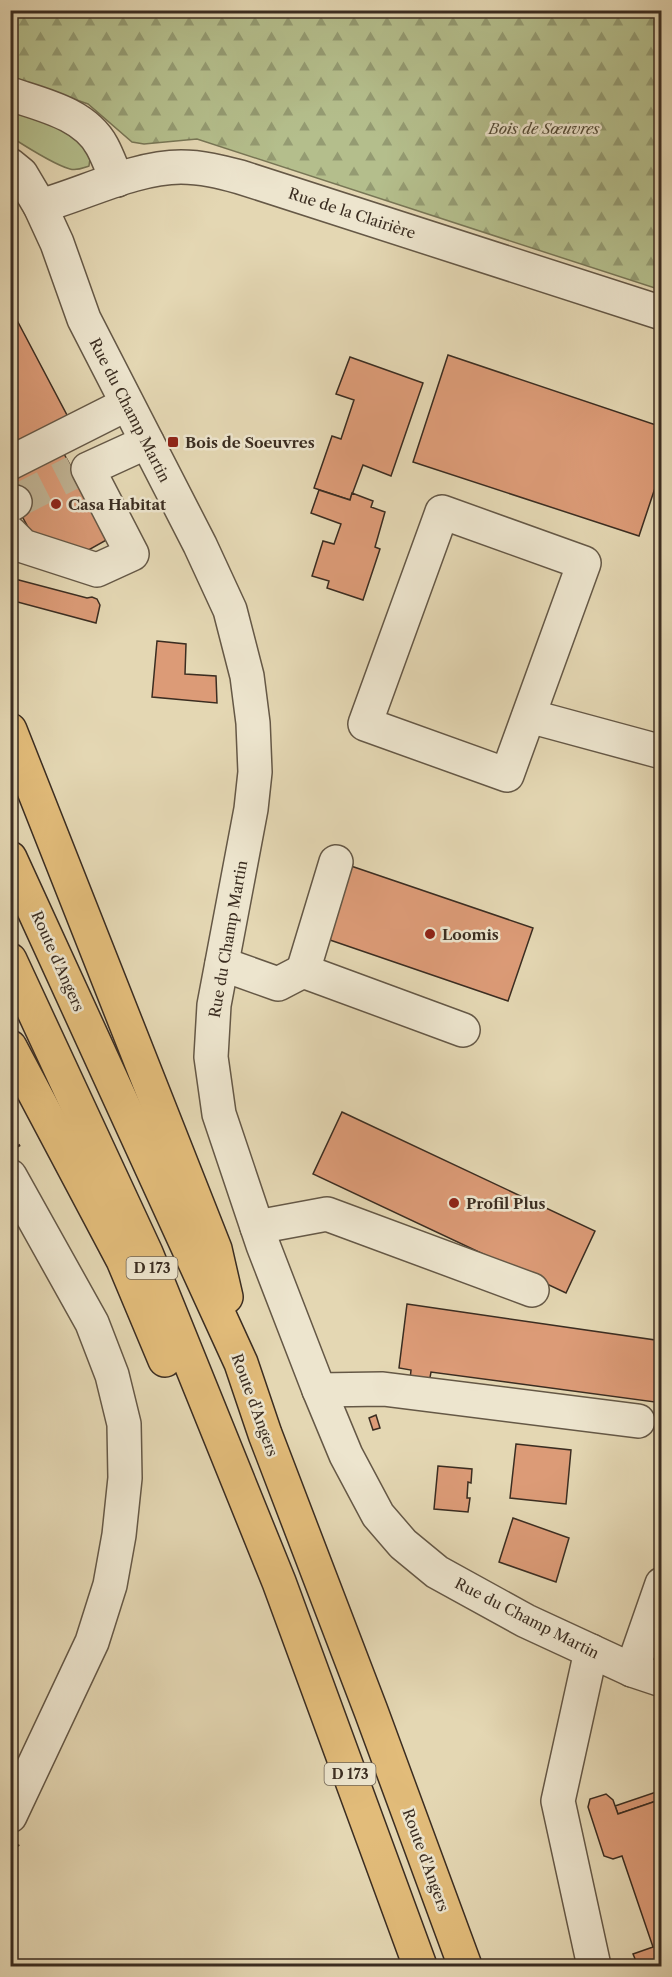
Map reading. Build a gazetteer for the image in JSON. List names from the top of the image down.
{
  "streets": {
    "highway": ["Route d'Angers", "D 173"],
    "street": ["Rue de la Clairière", "Rue du Champ Martin"]
  },
  "crossings": [
    ["Rue de la Clairière", "Rue du Champ Martin"]
  ],
  "parks": ["Bois de Sœuvres"],
  "places": {
    "transit": ["Bois de Soeuvres"],
    "other": ["Casa Habitat", "Loomis", "Profil Plus"]
  }
}
